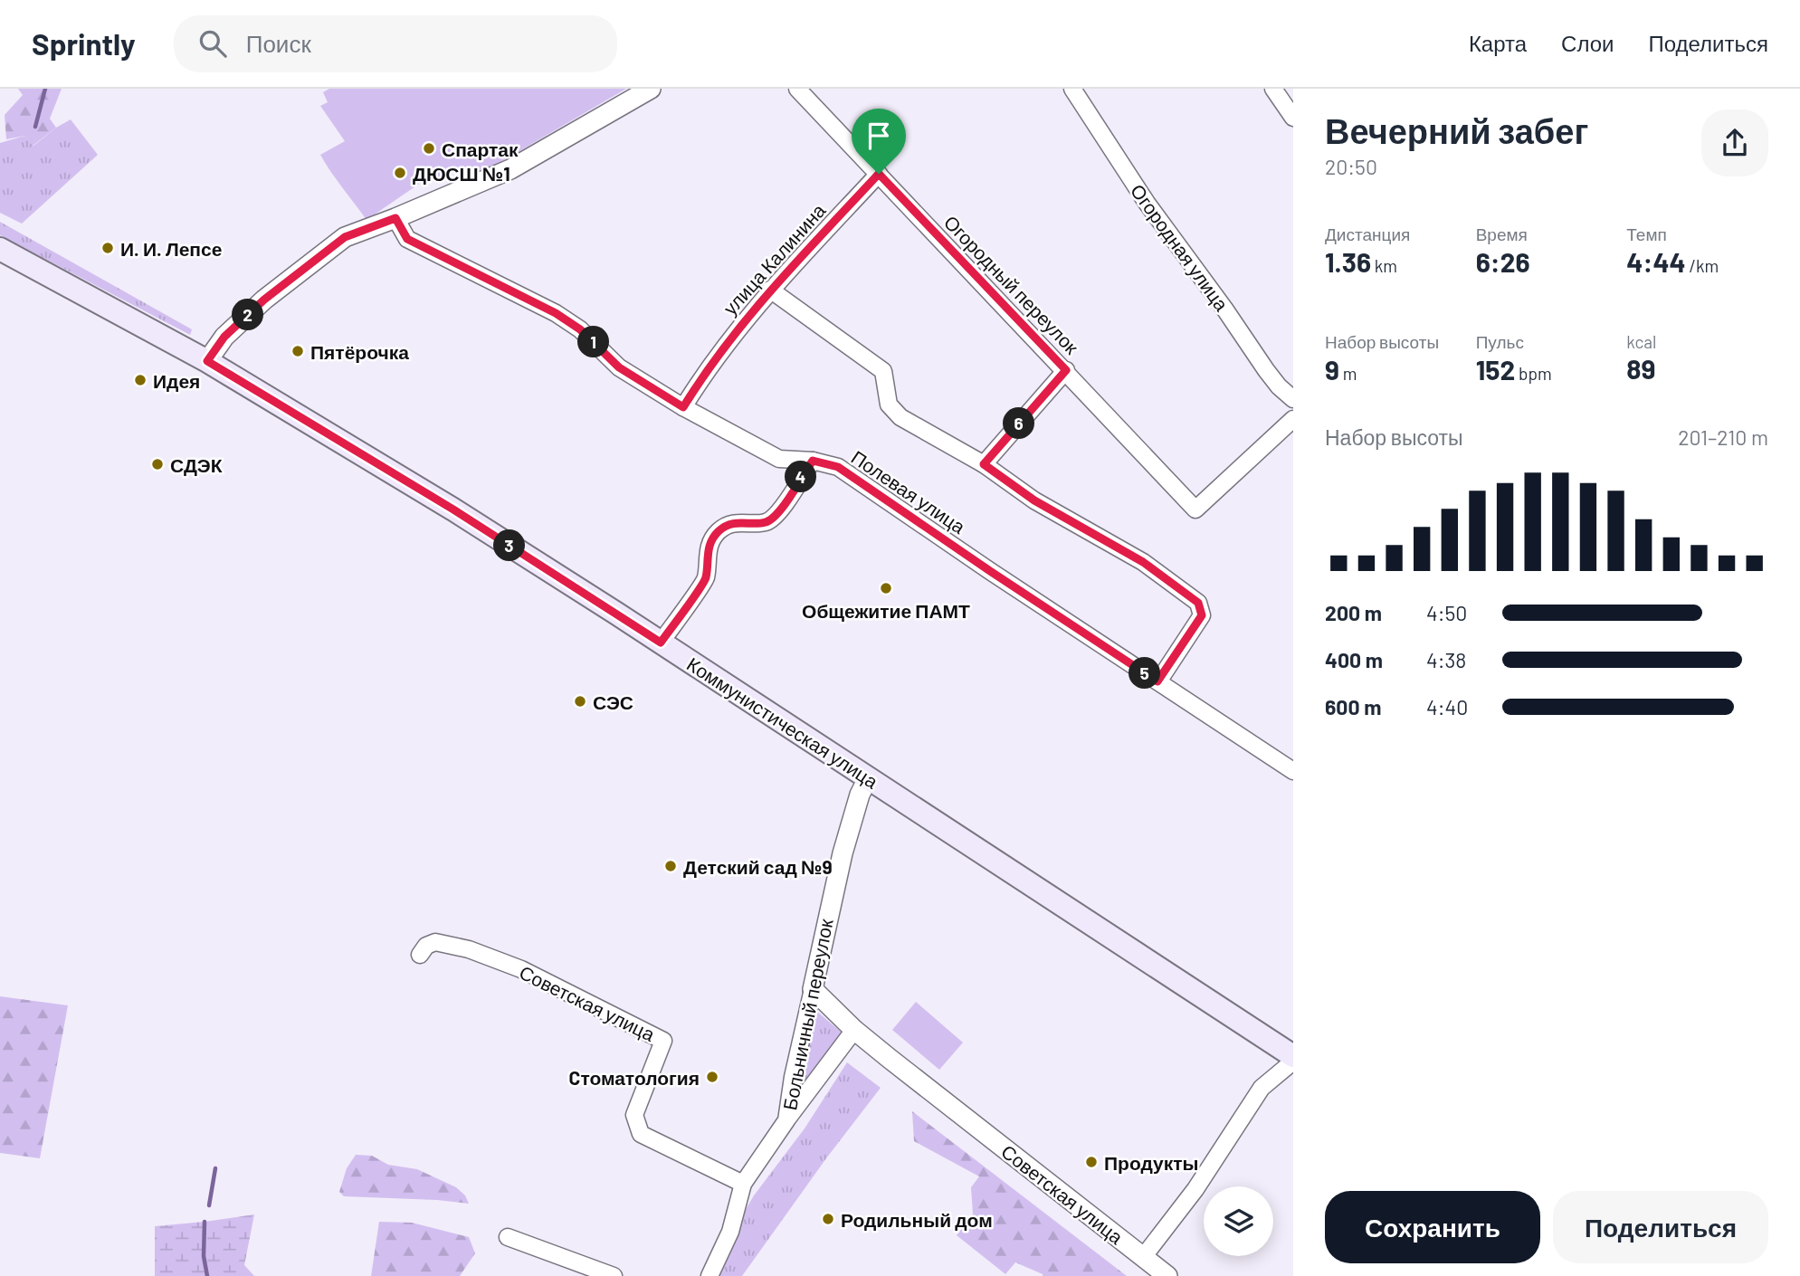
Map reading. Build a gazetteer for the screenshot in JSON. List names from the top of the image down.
{
  "streets": {
    "main road": ["Коммунистическая улица"],
    "street": [
      "Огородная улица",
      "улица Калинина",
      "Огородный переулок",
      "Полевая улица",
      "Советская улица",
      "Больничный переулок"
    ]
  },
  "crossings": [
    ["улица Калинина", "Огородный переулок"],
    ["улица Калинина", "Полевая улица"],
    ["Коммунистическая улица", "Больничный переулок"],
    ["Советская улица", "Больничный переулок"]
  ],
  "places": [
    "Спартак",
    "ДЮСШ №1",
    "И. И. Лепсе",
    "Пятёрочка",
    "Идея",
    "СДЭК",
    "Общежитие ПАМТ",
    "СЭС",
    "Детский сад №9",
    "Cтоматология",
    "Продукты",
    "Родильный дом"
  ],
  "page": {
    "header": "Sprintly",
    "search": "Поиск",
    "nav": ["Карта", "Слои", "Поделиться"],
    "heading": ["Вечерний забег", "20:50"],
    "stats": [
      ["Дистанция", "1.36 km"],
      ["Время", "6:26"],
      ["Темп", "4:44 /km"],
      ["Набор высоты", "9 m"],
      ["Пульс", "152 bpm"],
      ["kcal", "89"]
    ],
    "pins": [
      "2",
      "1",
      "6",
      "4",
      "3",
      "5"
    ],
    "chart": ["Набор высоты", "201–210 m"],
    "list": [
      {
        "name": "200 m",
        "note": "4:50"
      },
      {
        "name": "400 m",
        "note": "4:38"
      },
      {
        "name": "600 m",
        "note": "4:40"
      }
    ],
    "buttons": ["Сохранить", "Поделиться"]
  }
}
